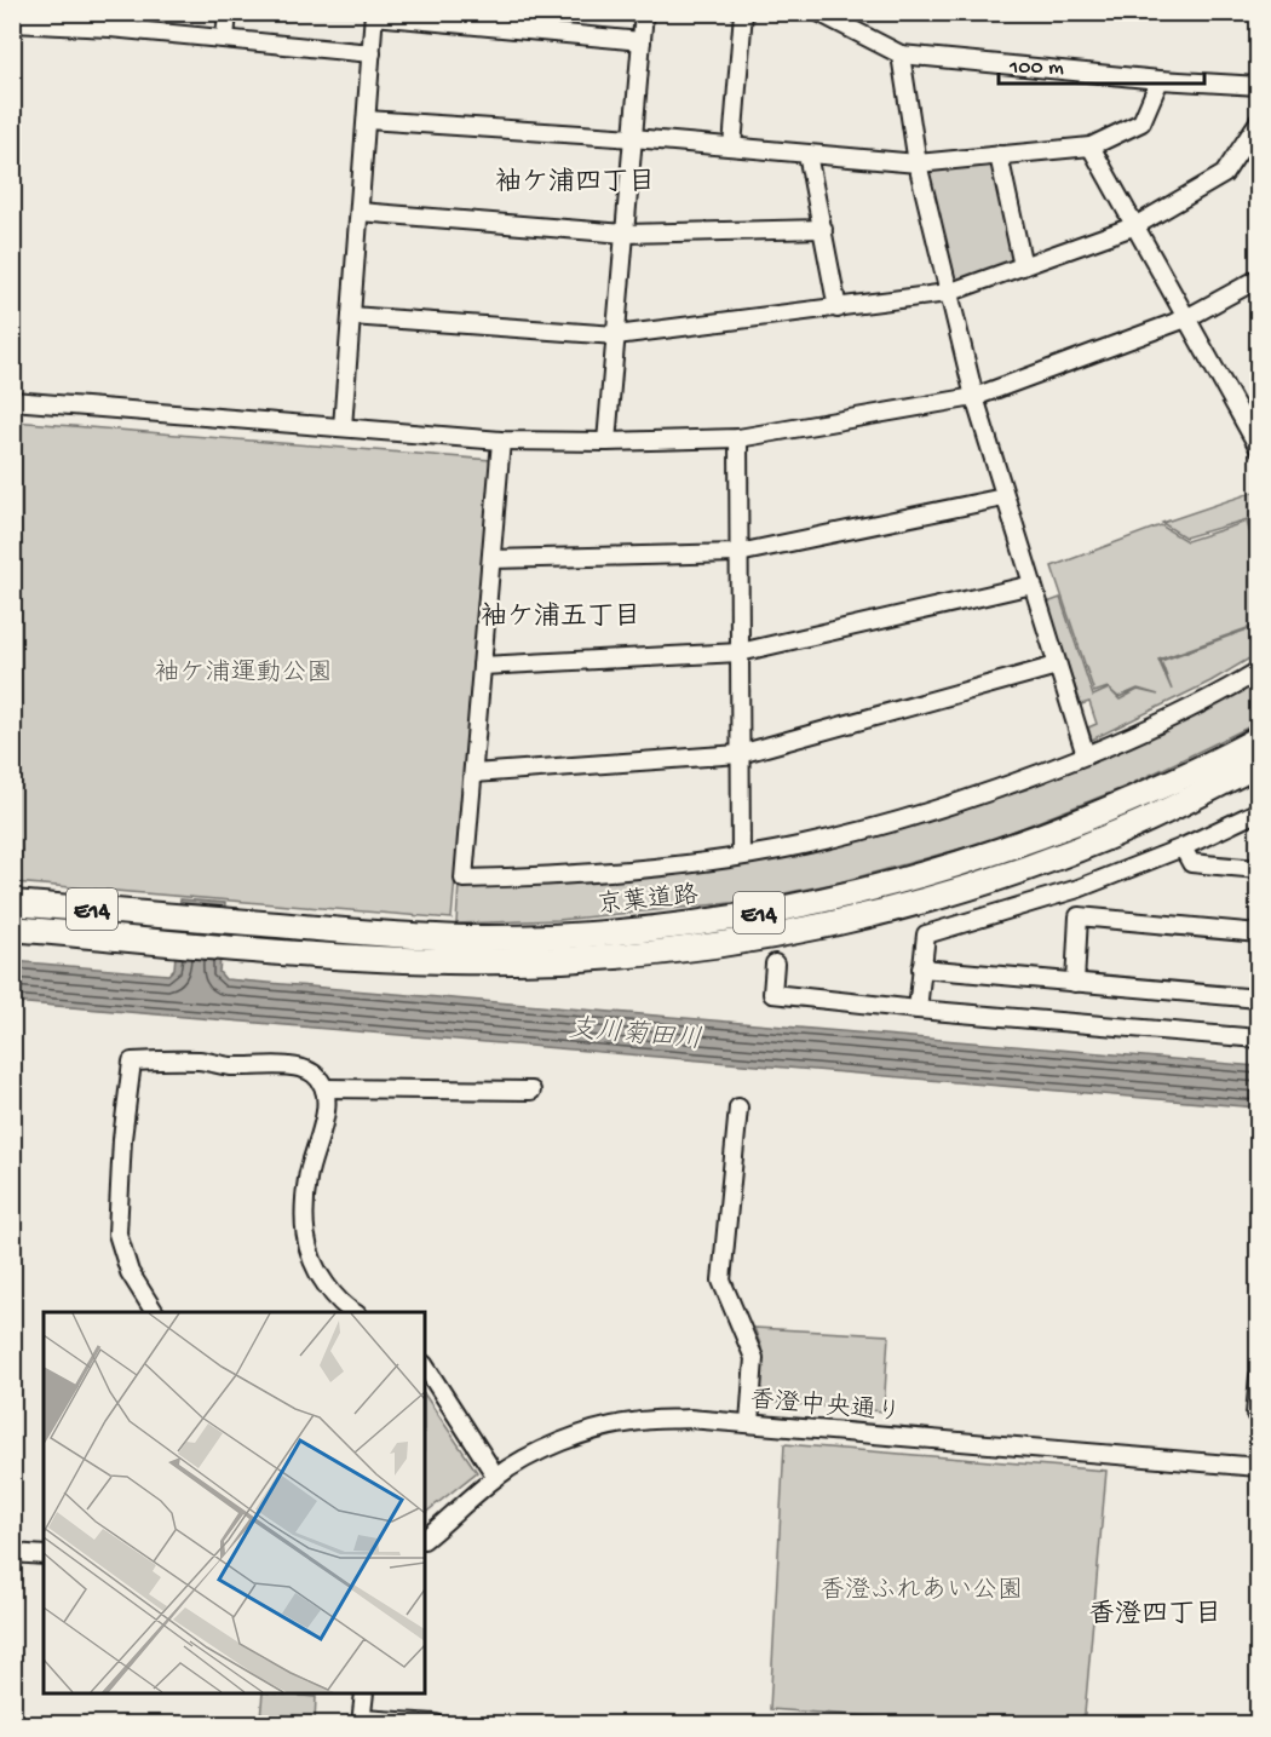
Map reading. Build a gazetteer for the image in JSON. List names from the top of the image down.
{
  "streets": {
    "highway": ["京葉道路", "E14"],
    "street": ["香澄中央通り"]
  },
  "districts": ["袖ケ浦四丁目", "袖ケ浦五丁目", "香澄四丁目"],
  "water": ["支川菊田川"],
  "parks": ["袖ケ浦運動公園", "香澄ふれあい公園"],
  "scale_bar": "100 m"
}
